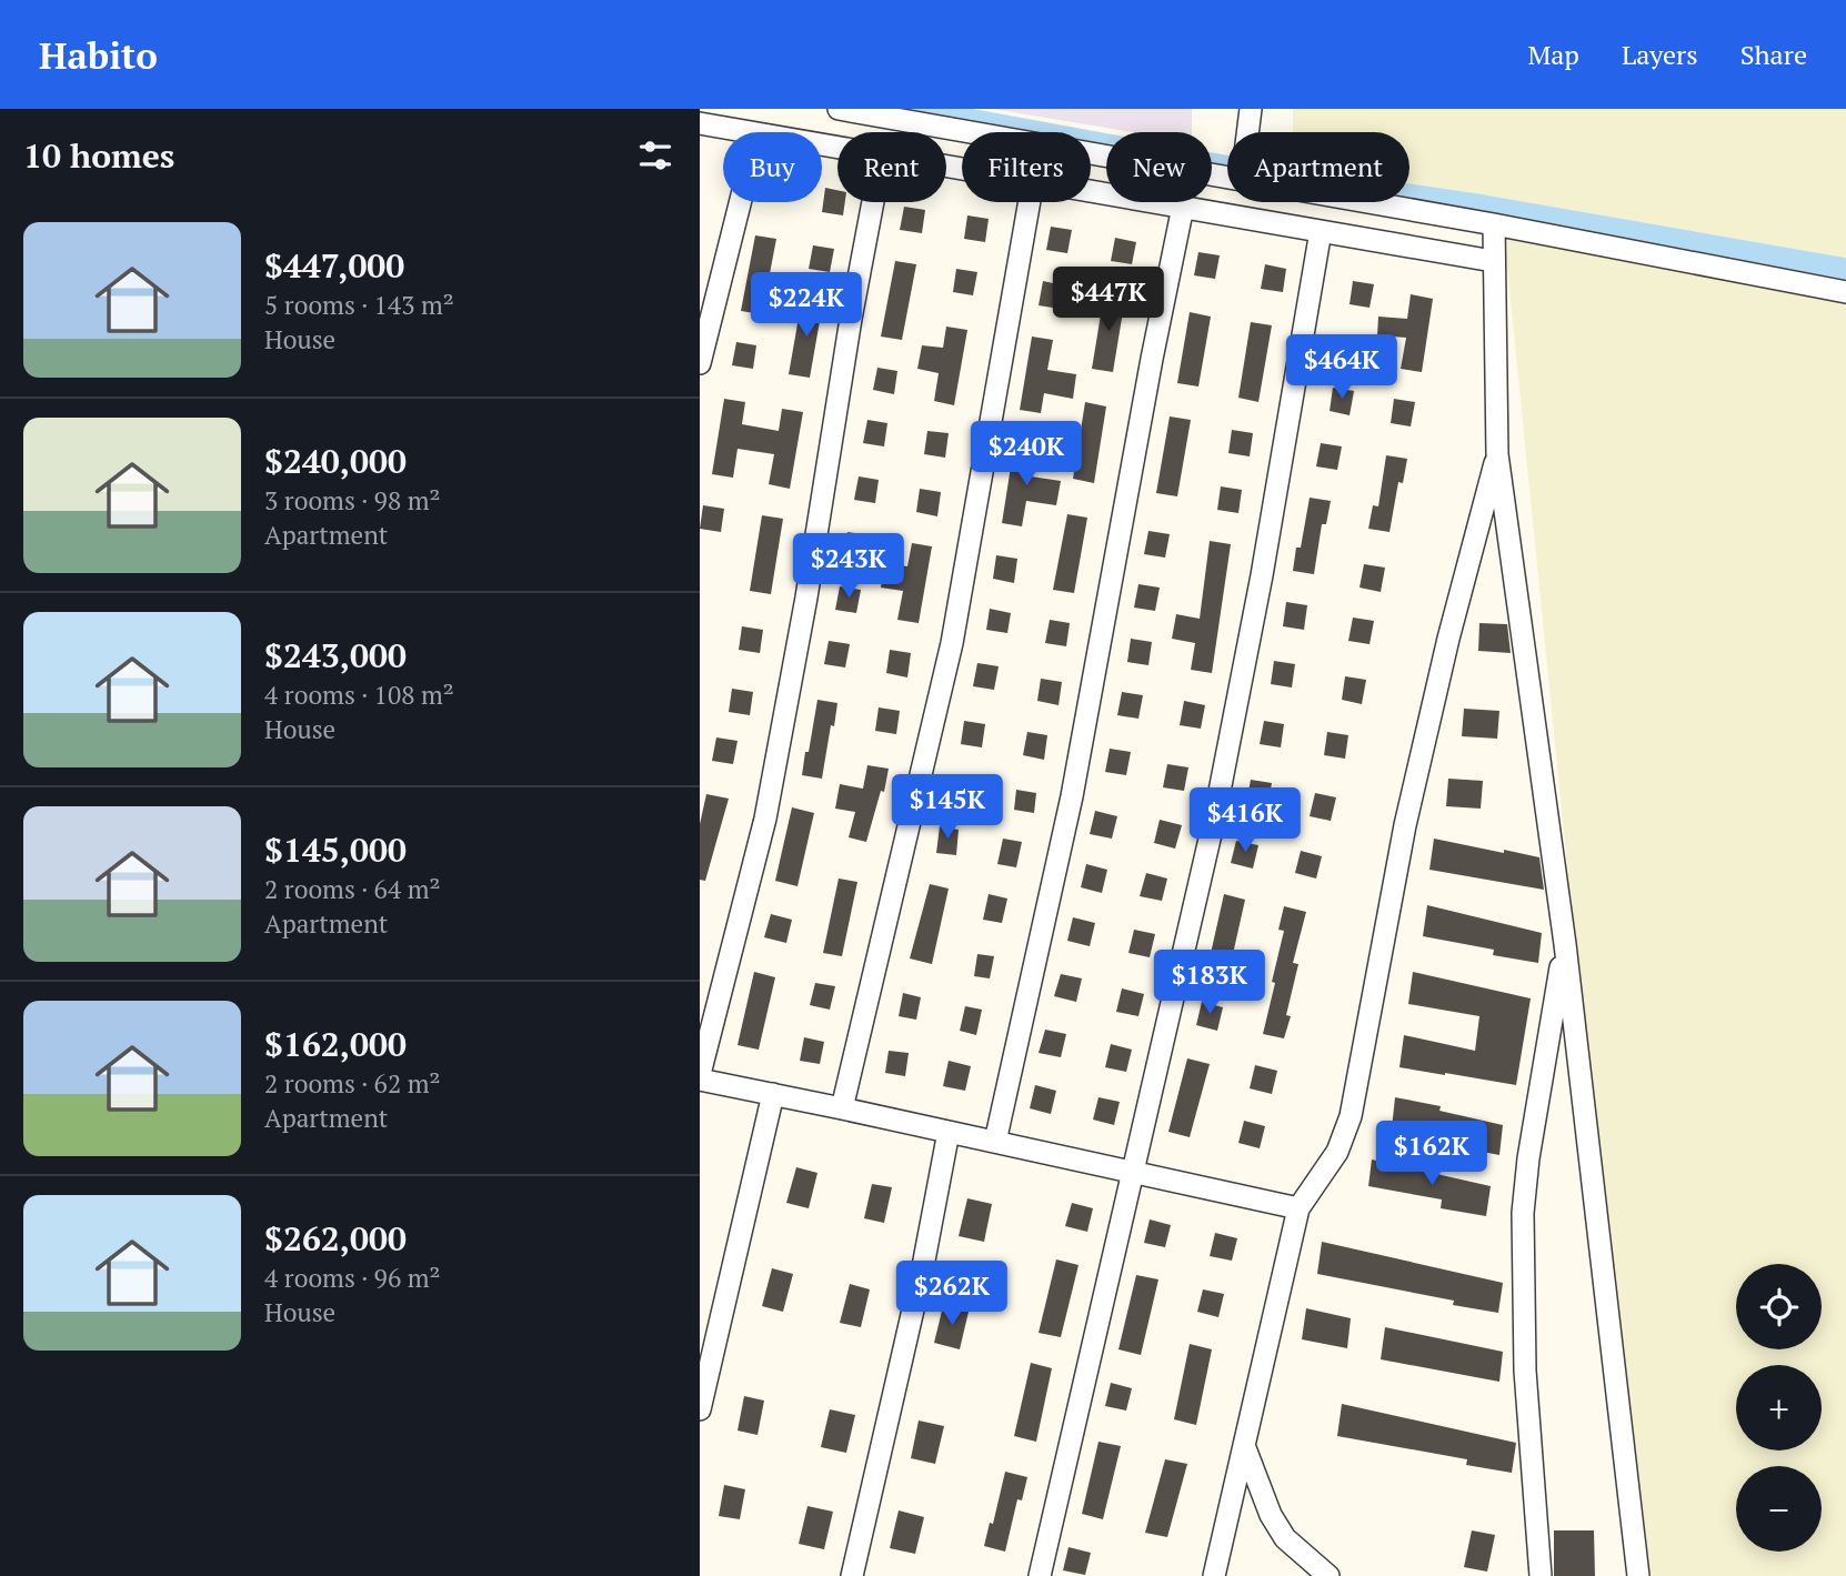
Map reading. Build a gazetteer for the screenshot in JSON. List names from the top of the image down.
{
  "page": {
    "header": "Habito",
    "nav": ["Map", "Layers", "Share"],
    "heading": "10 homes",
    "chip": [
      "Buy",
      "Rent",
      "Filters",
      "New",
      "Apartment"
    ],
    "list": [
      {
        "name": "$447,000",
        "note": "5 rooms · 143 m² · House"
      },
      {
        "name": "$240,000",
        "note": "3 rooms · 98 m² · Apartment"
      },
      {
        "name": "$243,000",
        "note": "4 rooms · 108 m² · House"
      },
      {
        "name": "$145,000",
        "note": "2 rooms · 64 m² · Apartment"
      },
      {
        "name": "$162,000",
        "note": "2 rooms · 62 m² · Apartment"
      },
      {
        "name": "$262,000",
        "note": "4 rooms · 96 m² · House"
      }
    ],
    "price": [
      "$447K",
      "$224K",
      "$464K",
      "$240K",
      "$243K",
      "$145K",
      "$416K",
      "$183K",
      "$162K",
      "$262K"
    ],
    "map_buttons": ["+", "−"]
  }
}
